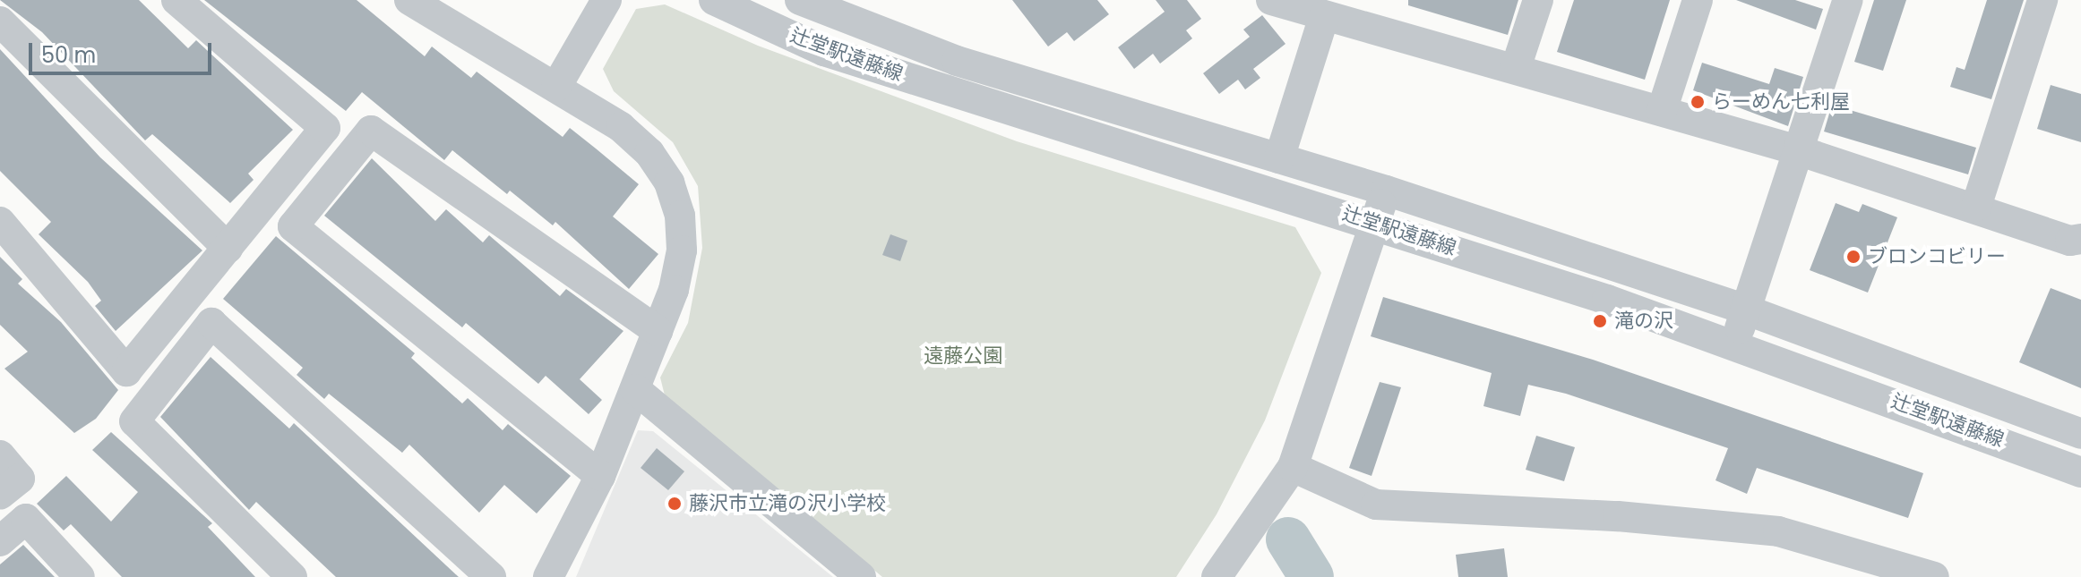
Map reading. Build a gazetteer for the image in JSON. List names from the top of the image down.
{
  "streets": {
    "street": ["辻堂駅遠藤線"]
  },
  "parks": ["遠藤公園"],
  "places": [
    "らーめん七利屋",
    "ブロンコビリー",
    "滝の沢",
    "藤沢市立滝の沢小学校"
  ],
  "scale_bar": "50 m"
}
